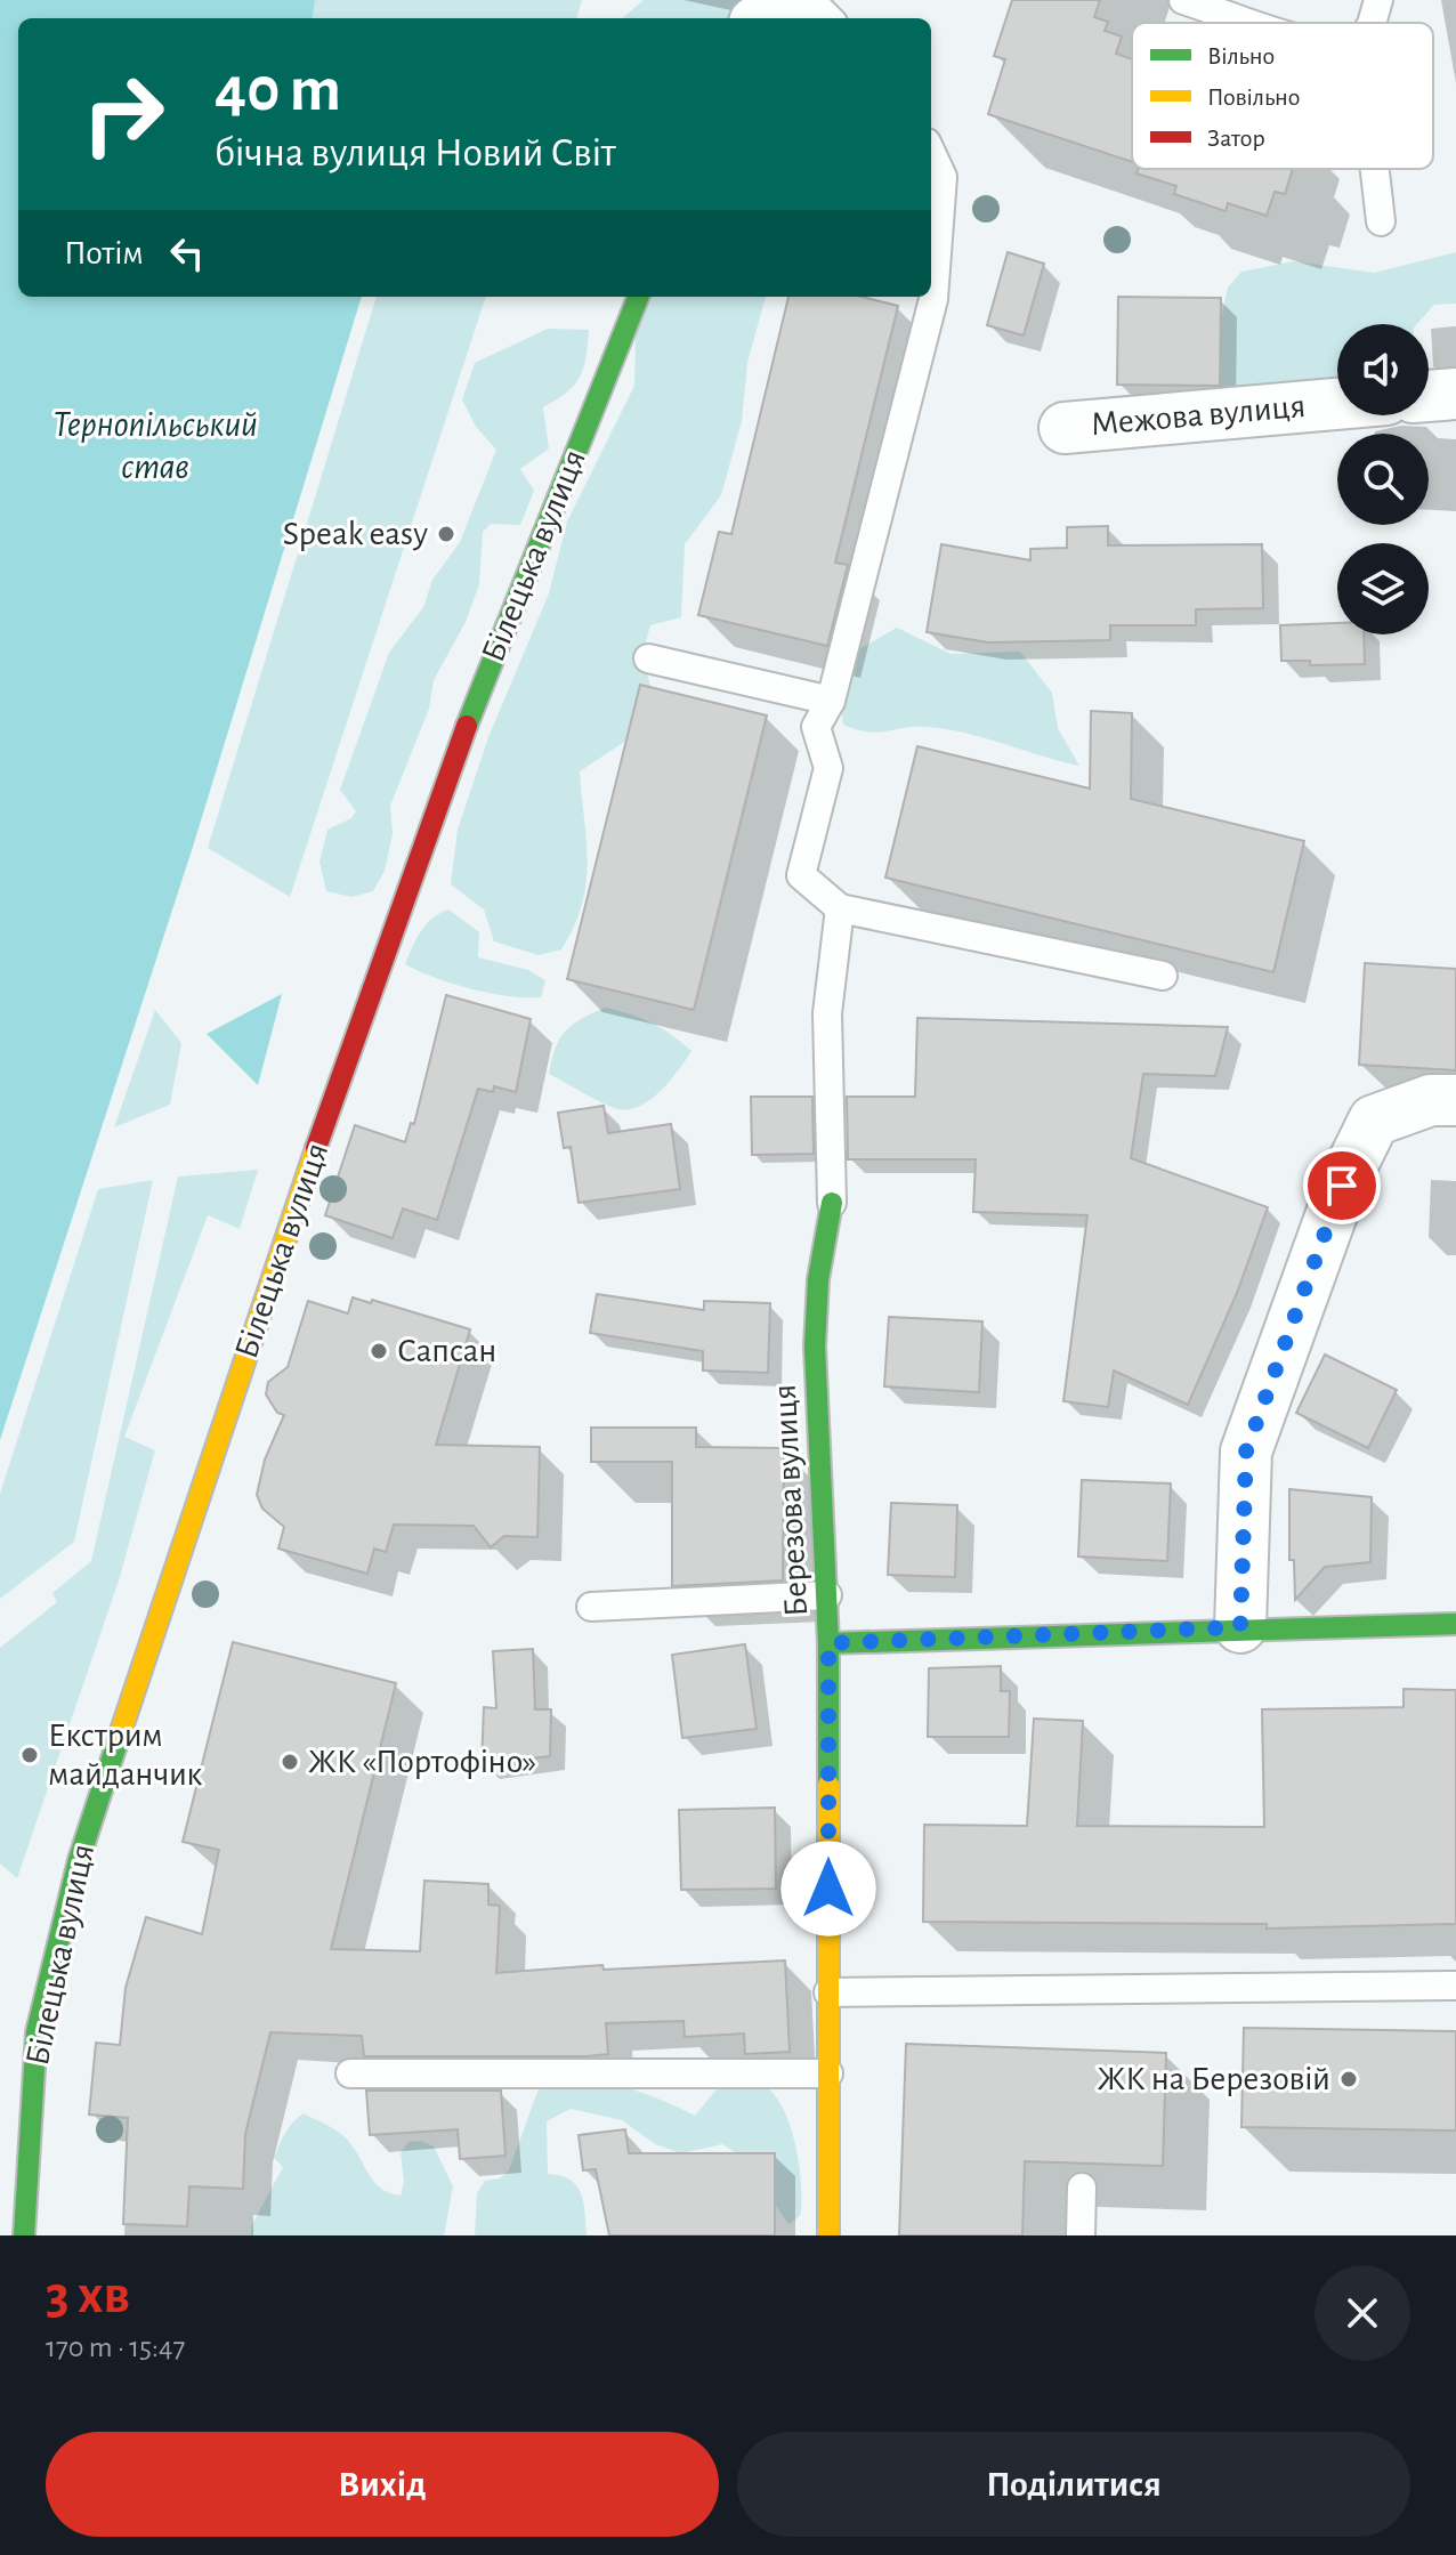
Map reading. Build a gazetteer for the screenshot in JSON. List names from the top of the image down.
{
  "streets": {
    "street": ["Межова вулиця", "Білецька вулиця", "Березова вулиця"]
  },
  "water": ["Тернопільський став"],
  "places": [
    "Speak easy",
    "Сапсан",
    "Екстрим майданчик",
    "ЖК «Портофіно»",
    "ЖК на Березовій"
  ],
  "legend": ["Вільно", "Повільно", "Затор"],
  "page": {
    "turn": ["40 m", "бічна вулиця Новий Світ"],
    "then": "Потім",
    "heading": ["3 хв", "170 m · 15:47"],
    "buttons": ["Вихід", "Поділитися"]
  }
}
